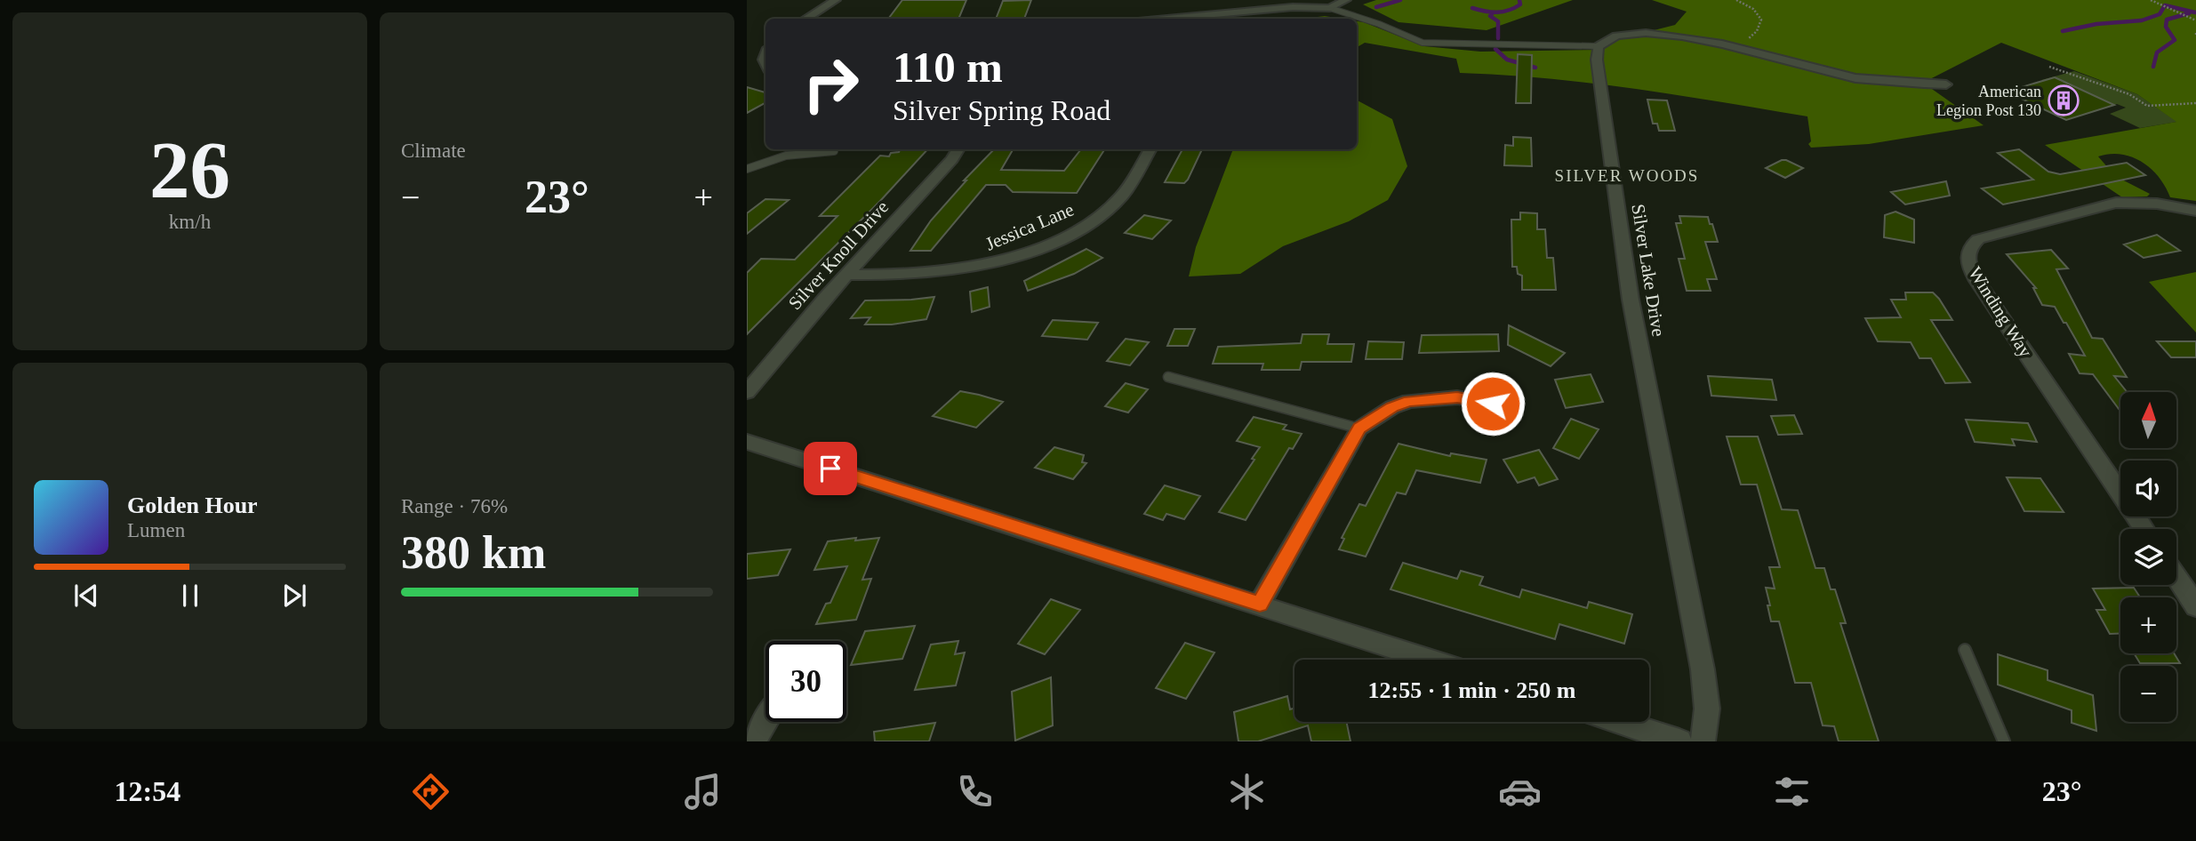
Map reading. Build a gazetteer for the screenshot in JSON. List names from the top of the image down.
{
  "streets": {
    "street": [
      "Jessica Lane",
      "Silver Knoll Drive",
      "Silver Lake Drive",
      "Winding Way"
    ]
  },
  "crossings": [
    ["Jessica Lane", "Silver Knoll Drive"]
  ],
  "districts": ["SILVER WOODS"],
  "places": {
    "building": ["American Legion Post 130"]
  },
  "north": "top",
  "page": {
    "tile": [
      ["26", "km/h"],
      "Climate",
      ["Range · 76%", "380 km"]
    ],
    "turn": ["110 m", "Silver Spring Road"],
    "heat": ["−", "23°", "+"],
    "map_buttons": ["+", "−"],
    "song": ["Golden Hour", "Lumen"],
    "limit": "30",
    "trip": "12:55 · 1 min · 250 m",
    "tabs": ["12:54", "23°"]
  }
}
